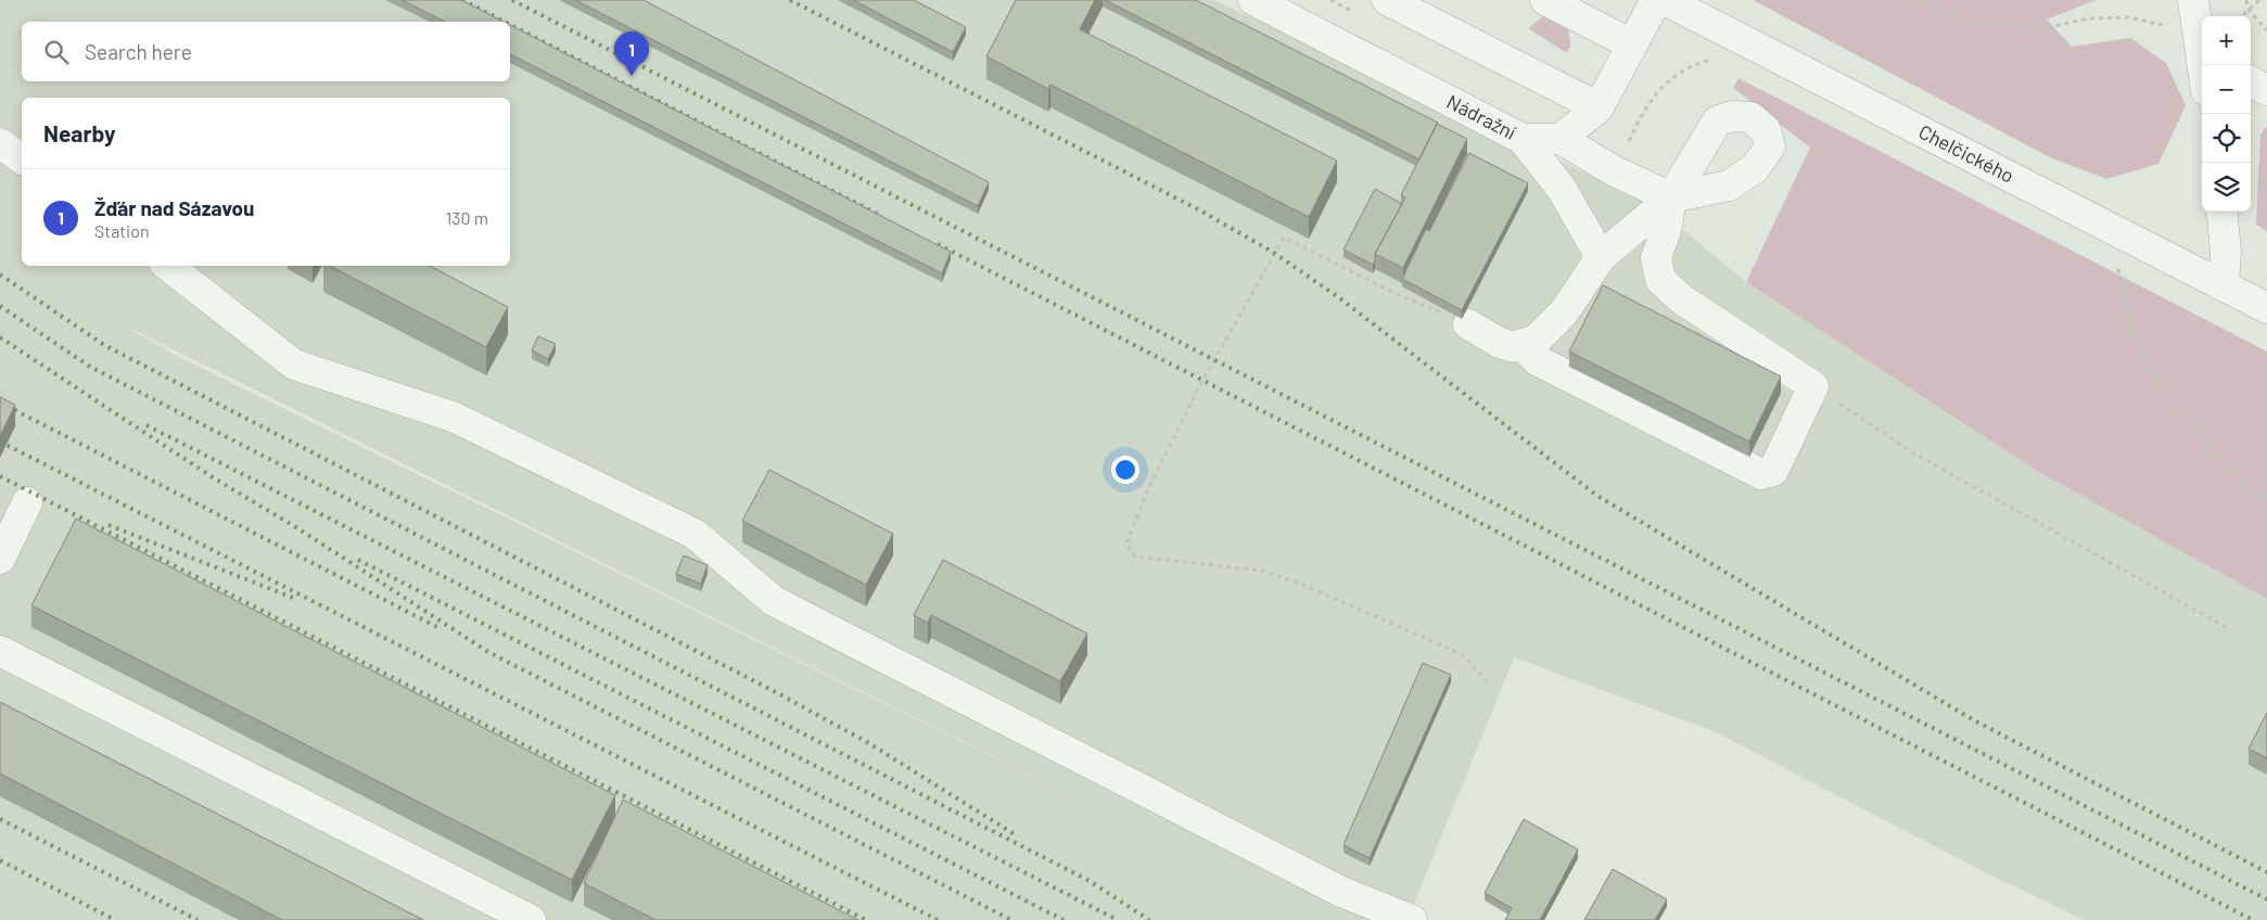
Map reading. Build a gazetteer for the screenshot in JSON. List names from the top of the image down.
{
  "streets": {
    "street": ["Nádražní", "Chelčického"]
  },
  "page": {
    "map_buttons": ["+", "−"],
    "search": "Search here",
    "pins": "1",
    "heading": "Nearby",
    "list": [
      {
        "mark": "1",
        "name": "Žďár nad Sázavou",
        "note": "Station",
        "value": "130 m"
      }
    ]
  }
}
